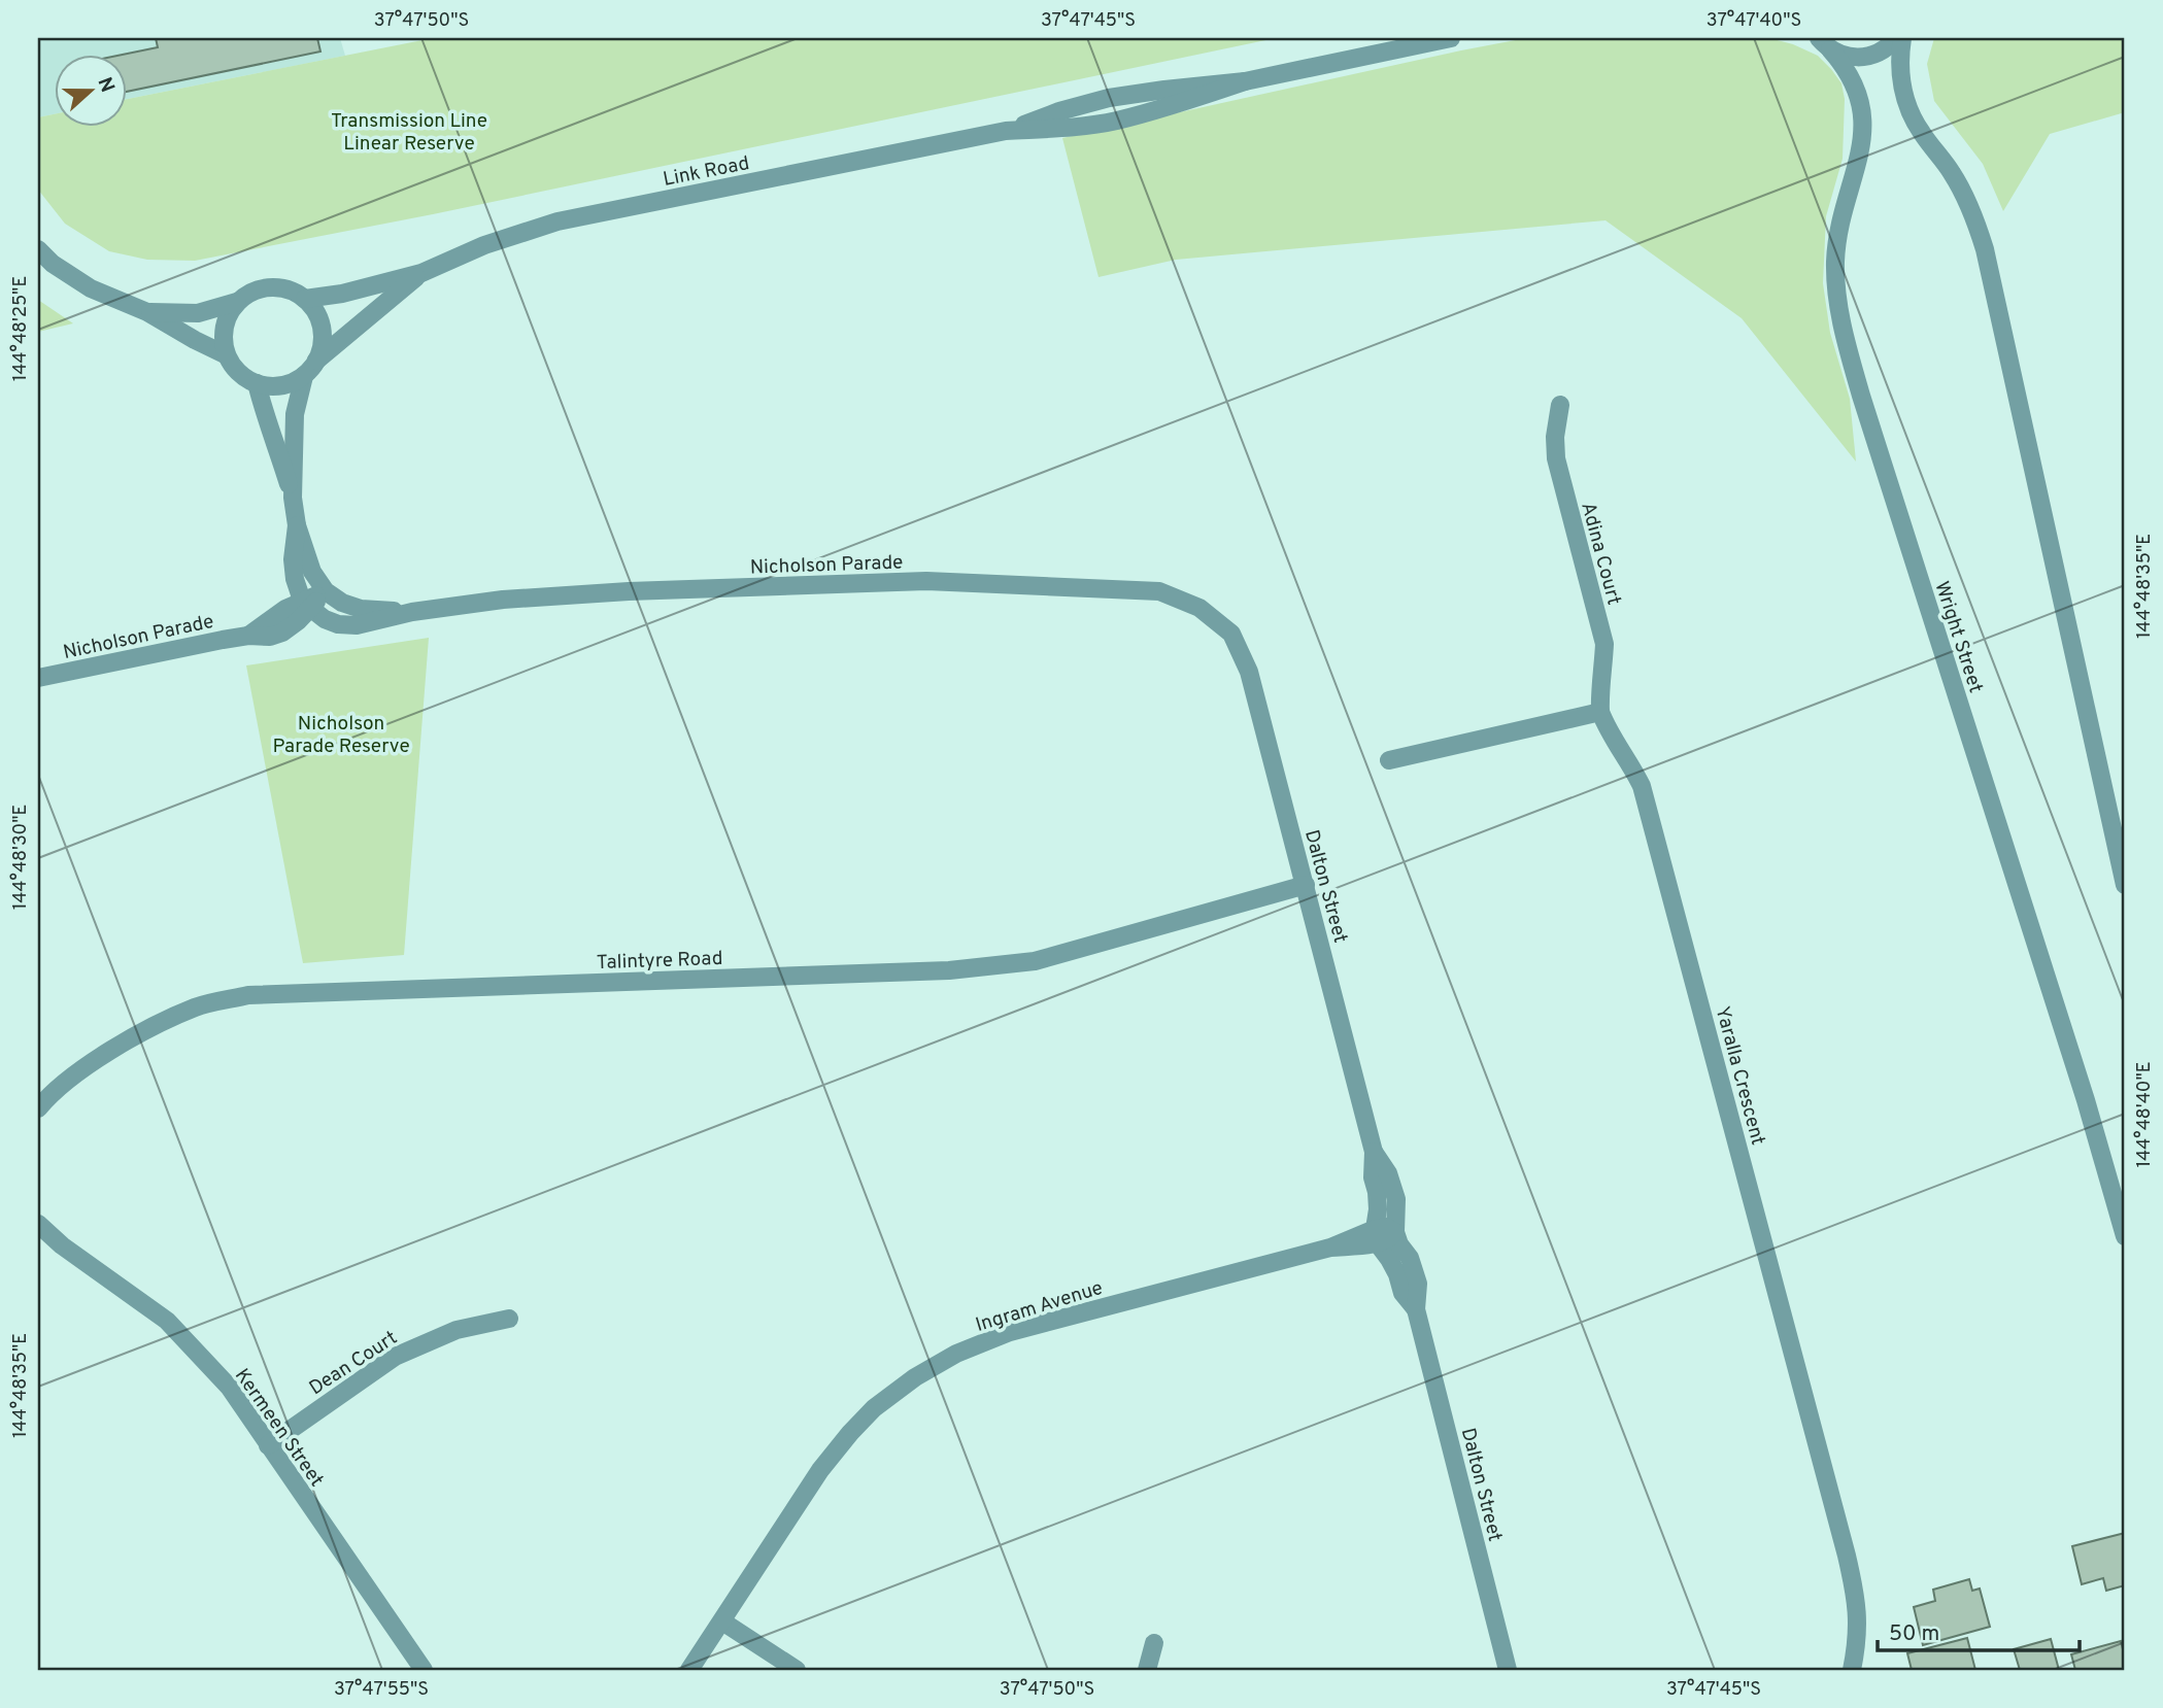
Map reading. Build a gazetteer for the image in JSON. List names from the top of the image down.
{
  "streets": {
    "street": [
      "Link Road",
      "Adina Court",
      "Nicholson Parade",
      "Wright Street",
      "Dalton Street",
      "Talintyre Road",
      "Yaralla Crescent",
      "Ingram Avenue",
      "Dean Court",
      "Kermeen Street"
    ]
  },
  "crossings": [
    ["Adina Court", "Yaralla Crescent"],
    ["Nicholson Parade", "Dalton Street"],
    ["Dalton Street", "Talintyre Road"],
    ["Dalton Street", "Ingram Avenue"],
    ["Dean Court", "Kermeen Street"]
  ],
  "parks": ["Transmission Line Linear Reserve", "Nicholson Parade Reserve"],
  "scale_bar": "50 m",
  "north": "right",
  "coordinates": [
    "37°47'50\"S",
    "37°47'45\"S",
    "37°47'40\"S",
    "144°48'25\"E",
    "144°48'35\"E",
    "144°48'30\"E",
    "144°48'40\"E",
    "37°47'55\"S"
  ]
}
